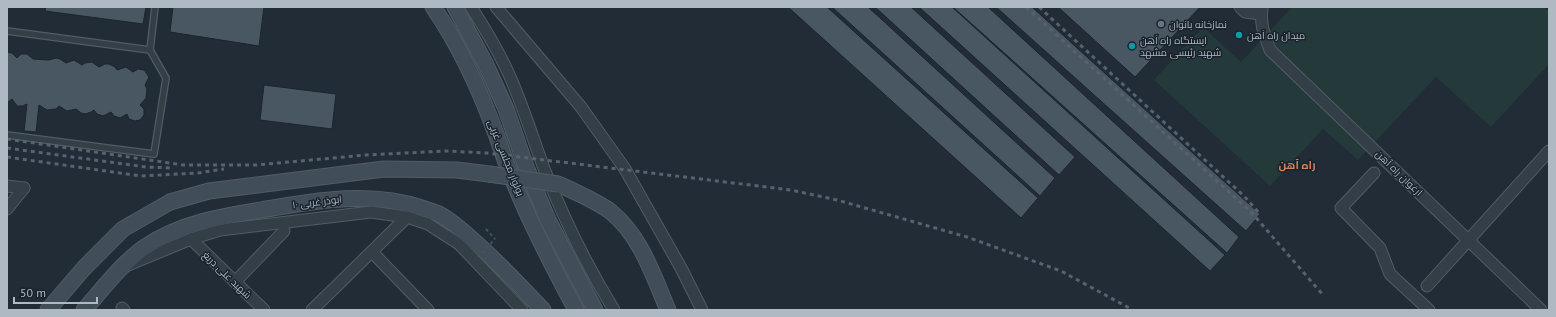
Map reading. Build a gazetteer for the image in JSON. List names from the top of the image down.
{
  "streets": {
    "street": [
      "بولوار مجلسی غربی",
      "ارغوان راه آهن",
      "ابوذر غربی ۱۰",
      "شهید علی دریغ"
    ]
  },
  "districts": ["راه آهن"],
  "places": ["نمازخانه بانوان", "میدان راه آهن", "ایستگاه راه آهن شهید رئیسی مشهد"],
  "scale_bar": "50 m"
}
